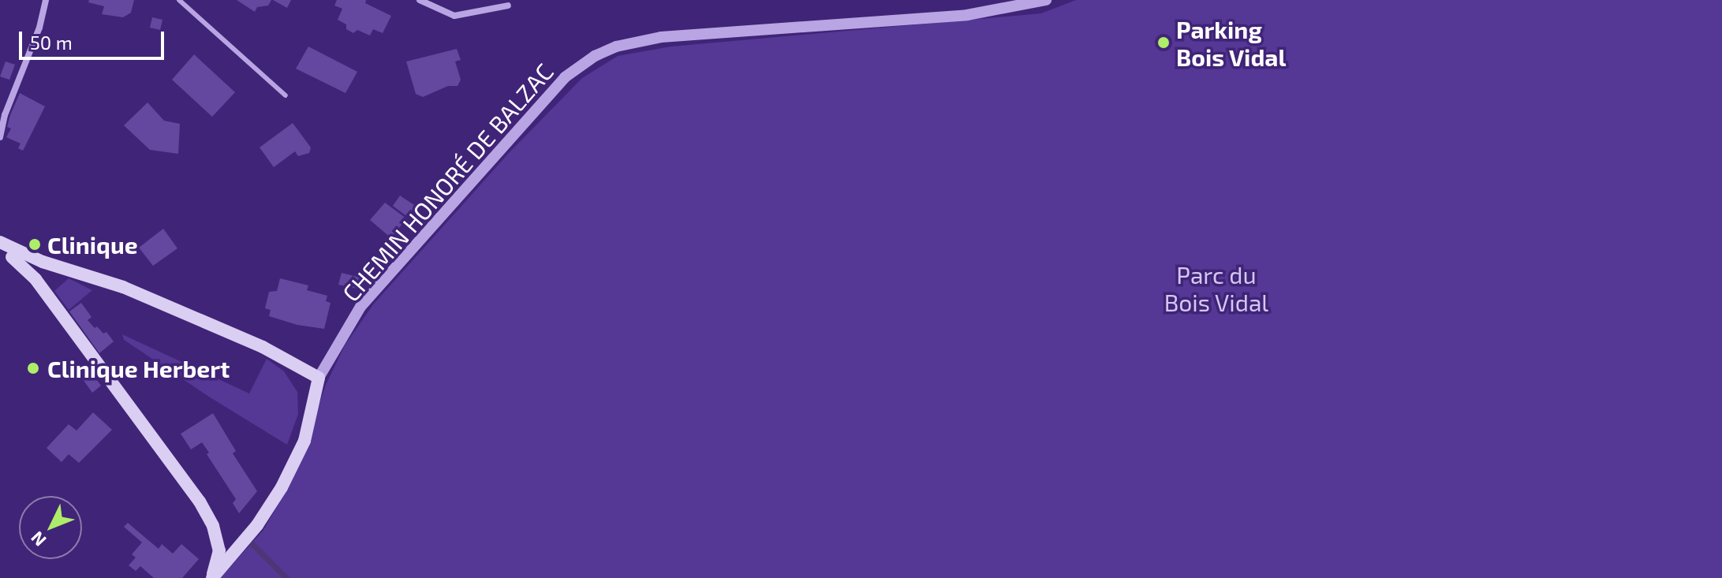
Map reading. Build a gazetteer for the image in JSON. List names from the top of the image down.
{
  "streets": {
    "street": ["CHEMIN HONORÉ DE BALZAC"]
  },
  "parks": ["Parc du Bois Vidal"],
  "places": ["Parking Bois Vidal", "Clinique", "Clinique Herbert"],
  "scale_bar": "50 m",
  "north": "bottom left"
}
